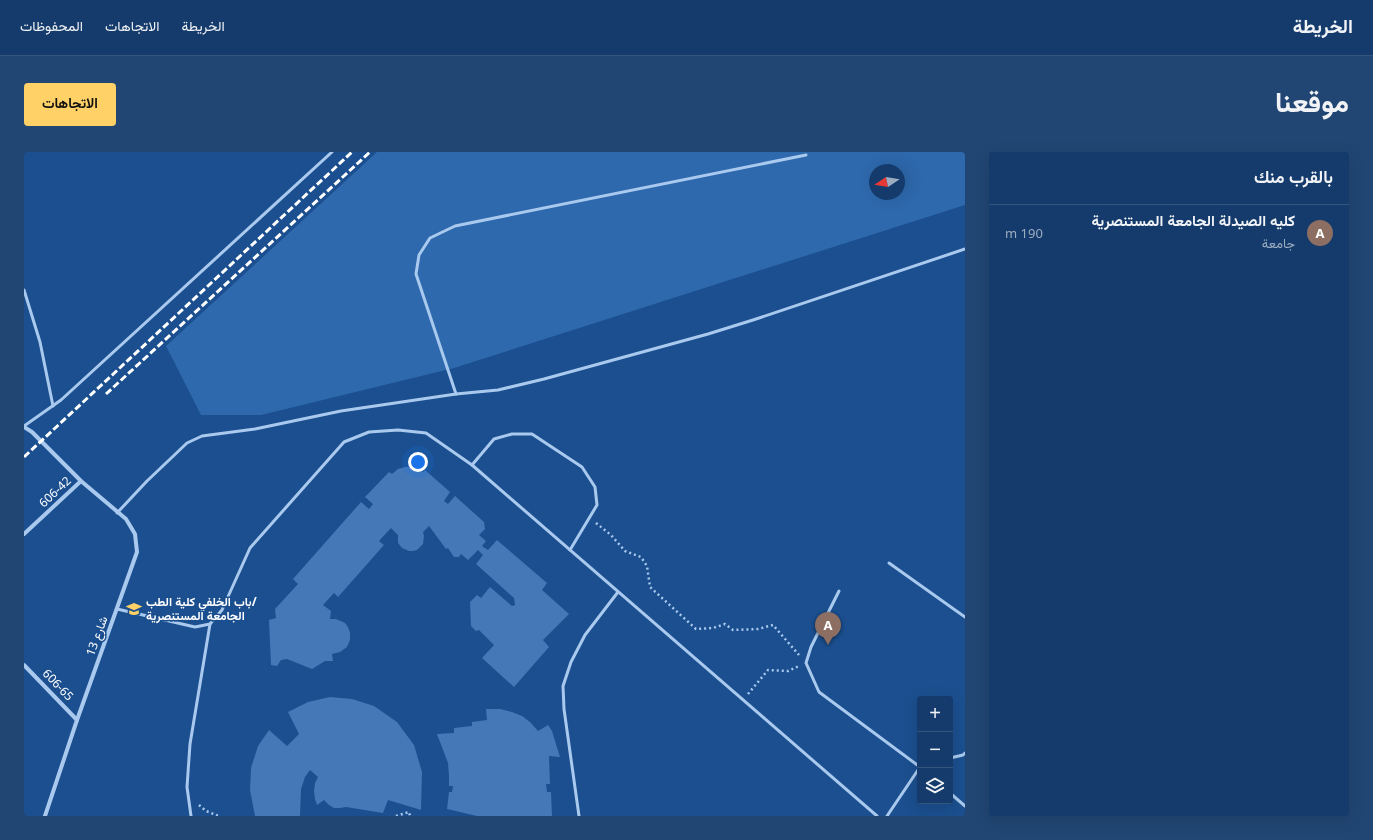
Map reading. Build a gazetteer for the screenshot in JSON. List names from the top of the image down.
{
  "streets": {
    "street": ["606-42", "شارع 13", "606-65"]
  },
  "crossings": [
    ["606-42", "شارع 13"],
    ["شارع 13", "606-65"]
  ],
  "places": {
    "school or university": ["باب الخلفي كلية الطب/ الجامعة المستنصرية"]
  },
  "north": "left",
  "page": {
    "header": "الخريطة",
    "nav": ["الخريطة", "الاتجاهات", "المحفوظات"],
    "title": "موقعنا",
    "buttons": "الاتجاهات",
    "heading": "بالقرب منك",
    "list": [
      {
        "mark": "A",
        "name": "كليه الصيدلة الجامعة المستنصرية",
        "note": "جامعة",
        "value": "190 m"
      }
    ],
    "pins": "A",
    "map_buttons": ["+", "−"]
  }
}
